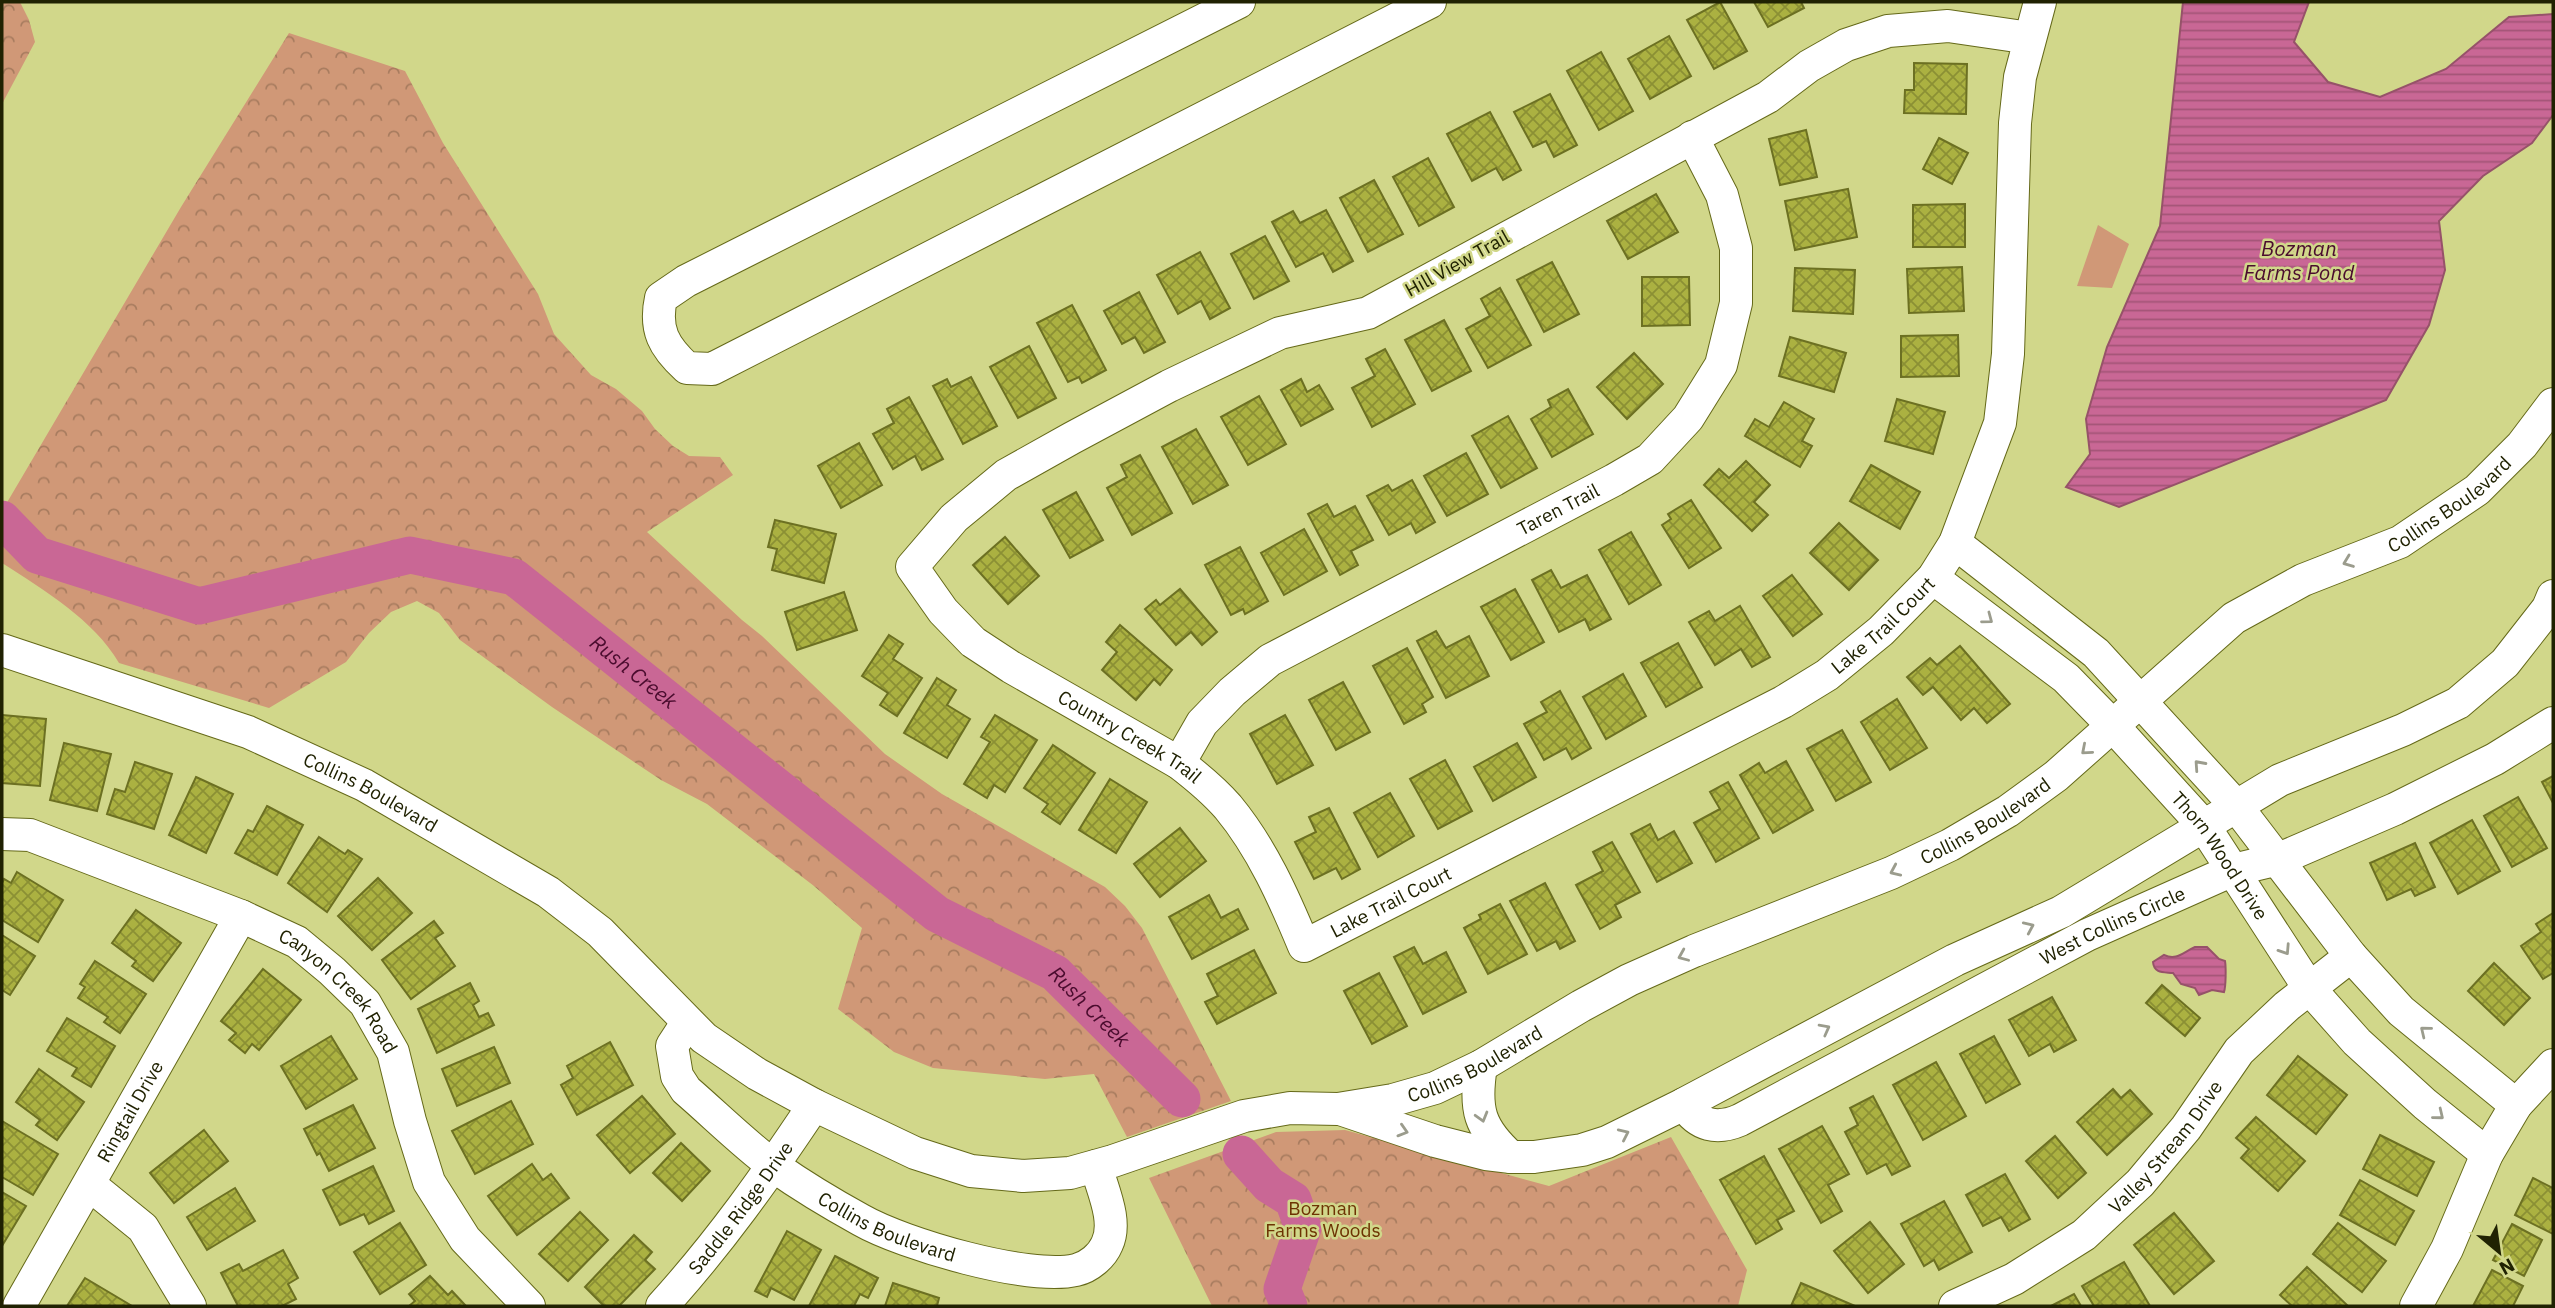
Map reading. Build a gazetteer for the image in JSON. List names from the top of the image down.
{
  "streets": {
    "street": [
      "Hill View Trail",
      "Collins Boulevard",
      "Taren Trail",
      "Lake Trail Court",
      "Country Creek Trail",
      "Thorn Wood Drive",
      "West Collins Circle",
      "Canyon Creek Road",
      "Ringtail Drive",
      "Valley Stream Drive",
      "Saddle Ridge Drive"
    ]
  },
  "crossings": [
    ["Hill View Trail", "Taren Trail"],
    ["Hill View Trail", "Lake Trail Court"],
    ["Hill View Trail", "Country Creek Trail"],
    ["Collins Boulevard", "Thorn Wood Drive"],
    ["Collins Boulevard", "West Collins Circle"],
    ["Collins Boulevard", "Saddle Ridge Drive"],
    ["Taren Trail", "Country Creek Trail"],
    ["Lake Trail Court", "Country Creek Trail"],
    ["Lake Trail Court", "Thorn Wood Drive"],
    ["Thorn Wood Drive", "West Collins Circle"],
    ["Thorn Wood Drive", "Valley Stream Drive"],
    ["Canyon Creek Road", "Ringtail Drive"]
  ],
  "water": ["Bozman Farms Pond", "Rush Creek"],
  "parks": ["Bozman Farms Woods"],
  "north": "bottom right"
}
